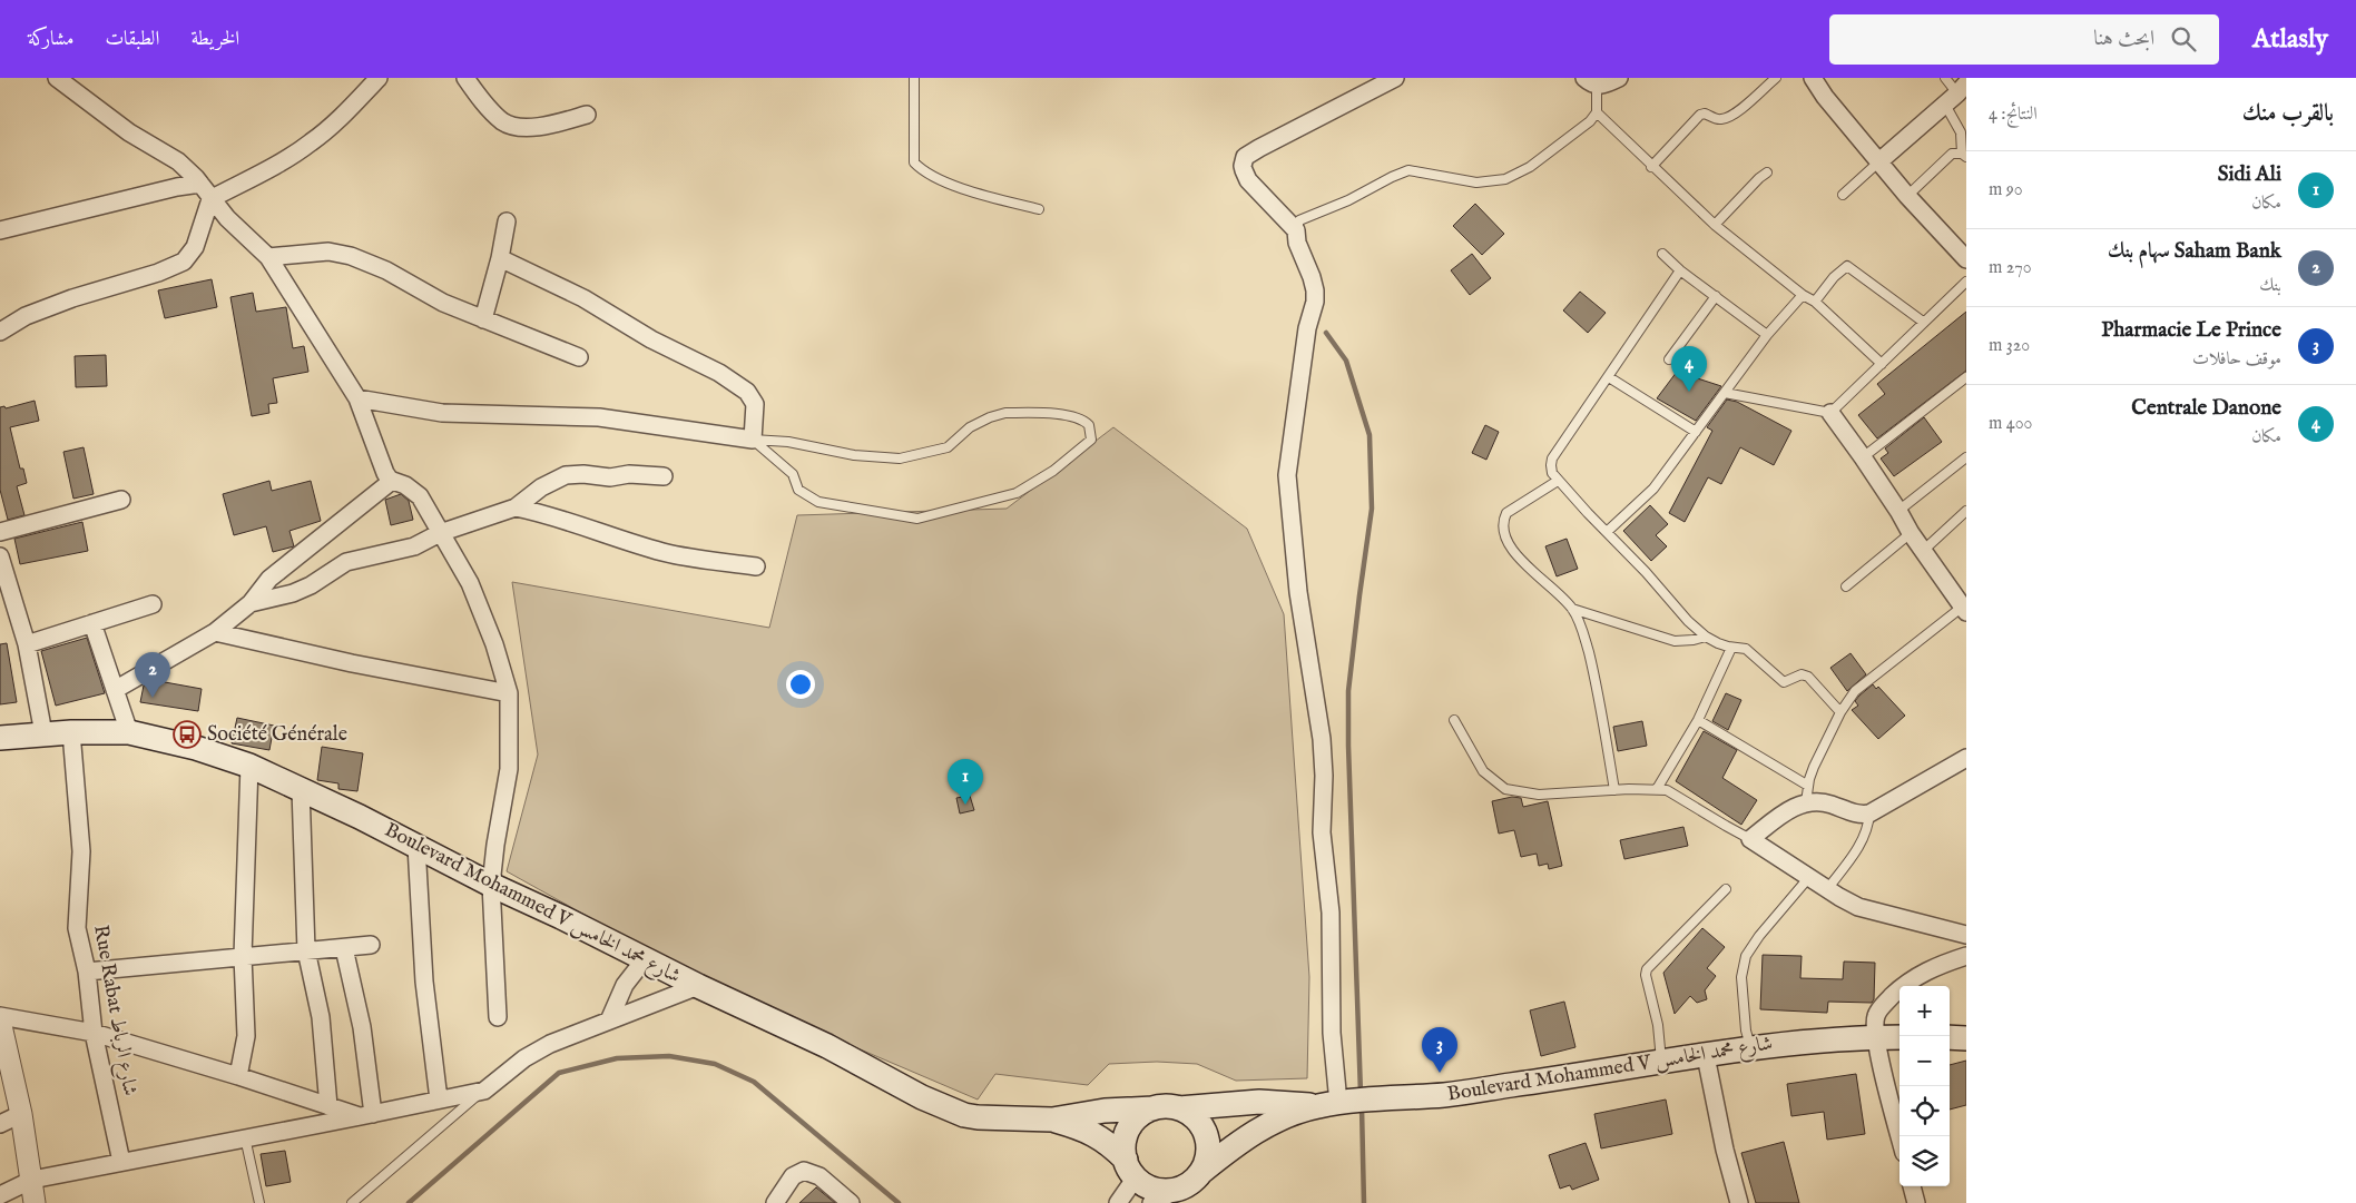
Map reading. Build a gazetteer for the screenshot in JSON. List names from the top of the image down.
{
  "streets": {
    "main road": ["Boulevard Mohammed V شارع محمد الخامس"],
    "street": ["Rue Rabat شارع الرباط"]
  },
  "crossings": [
    ["Boulevard Mohammed V شارع محمد الخامس", "Rue Rabat شارع الرباط"]
  ],
  "places": {
    "bus stop": ["Société Générale"]
  },
  "page": {
    "header": "Atlasly",
    "search": "ابحث هنا",
    "nav": ["الخريطة", "الطبقات", "مشاركة"],
    "heading": ["بالقرب منك", "النتائج: 4"],
    "list": [
      {
        "mark": "1",
        "name": "Sidi Ali",
        "note": "مكان",
        "value": "90 m"
      },
      {
        "mark": "2",
        "name": "Saham Bank سهام بنك",
        "note": "بنك",
        "value": "270 m"
      },
      {
        "mark": "3",
        "name": "Pharmacie Le Prince",
        "note": "موقف حافلات",
        "value": "320 m"
      },
      {
        "mark": "4",
        "name": "Centrale Danone",
        "note": "مكان",
        "value": "400 m"
      }
    ],
    "pins": [
      "4",
      "2",
      "1",
      "3"
    ],
    "map_buttons": ["+", "−"]
  }
}
